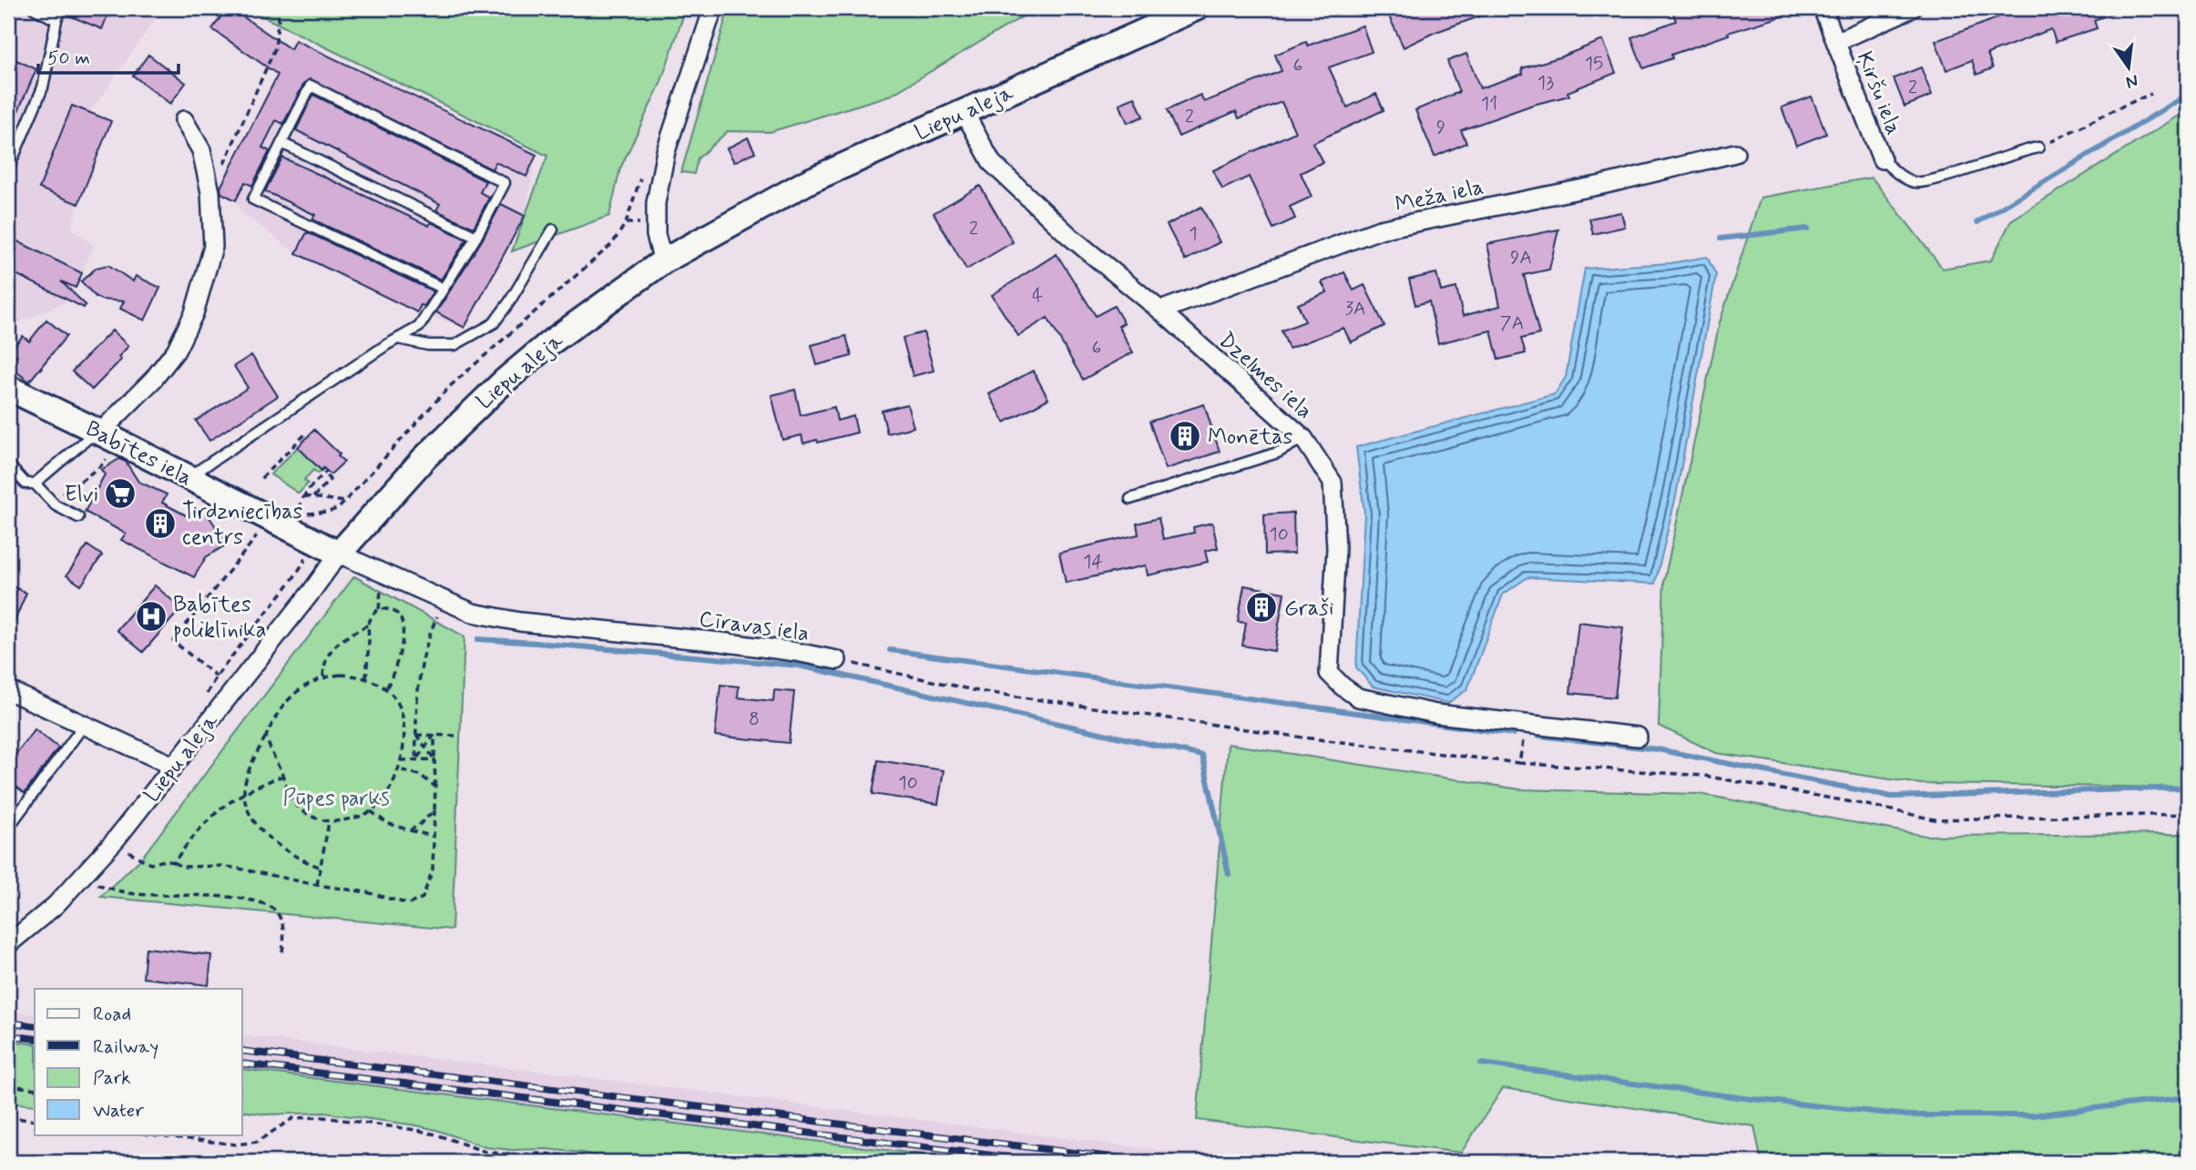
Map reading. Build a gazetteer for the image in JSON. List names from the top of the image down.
{
  "streets": {
    "street": [
      "Ķiršu iela",
      "Liepu aleja",
      "Meža iela",
      "Dzelmes iela",
      "Babītes iela",
      "Cīravas iela"
    ]
  },
  "crossings": [
    ["Liepu aleja", "Dzelmes iela"],
    ["Liepu aleja", "Babītes iela"],
    ["Liepu aleja", "Cīravas iela"],
    ["Meža iela", "Dzelmes iela"],
    ["Babītes iela", "Cīravas iela"]
  ],
  "parks": ["Pūpes parks"],
  "places": {
    "building": ["Monētas", "Tirdzniecības centrs", "Graši"],
    "supermarket": ["Elvi"],
    "hospital": ["Babītes poliklīnika"]
  },
  "house_numbers": [
    "15",
    "6",
    "13",
    "2",
    "11",
    "2",
    "9",
    "2",
    "1",
    "9A",
    "4",
    "3A",
    "7A",
    "6",
    "10",
    "14",
    "8",
    "10"
  ],
  "legend": [
    "Road",
    "Railway",
    "Park",
    "Water"
  ],
  "scale_bar": "50 m",
  "north": "bottom"
}
